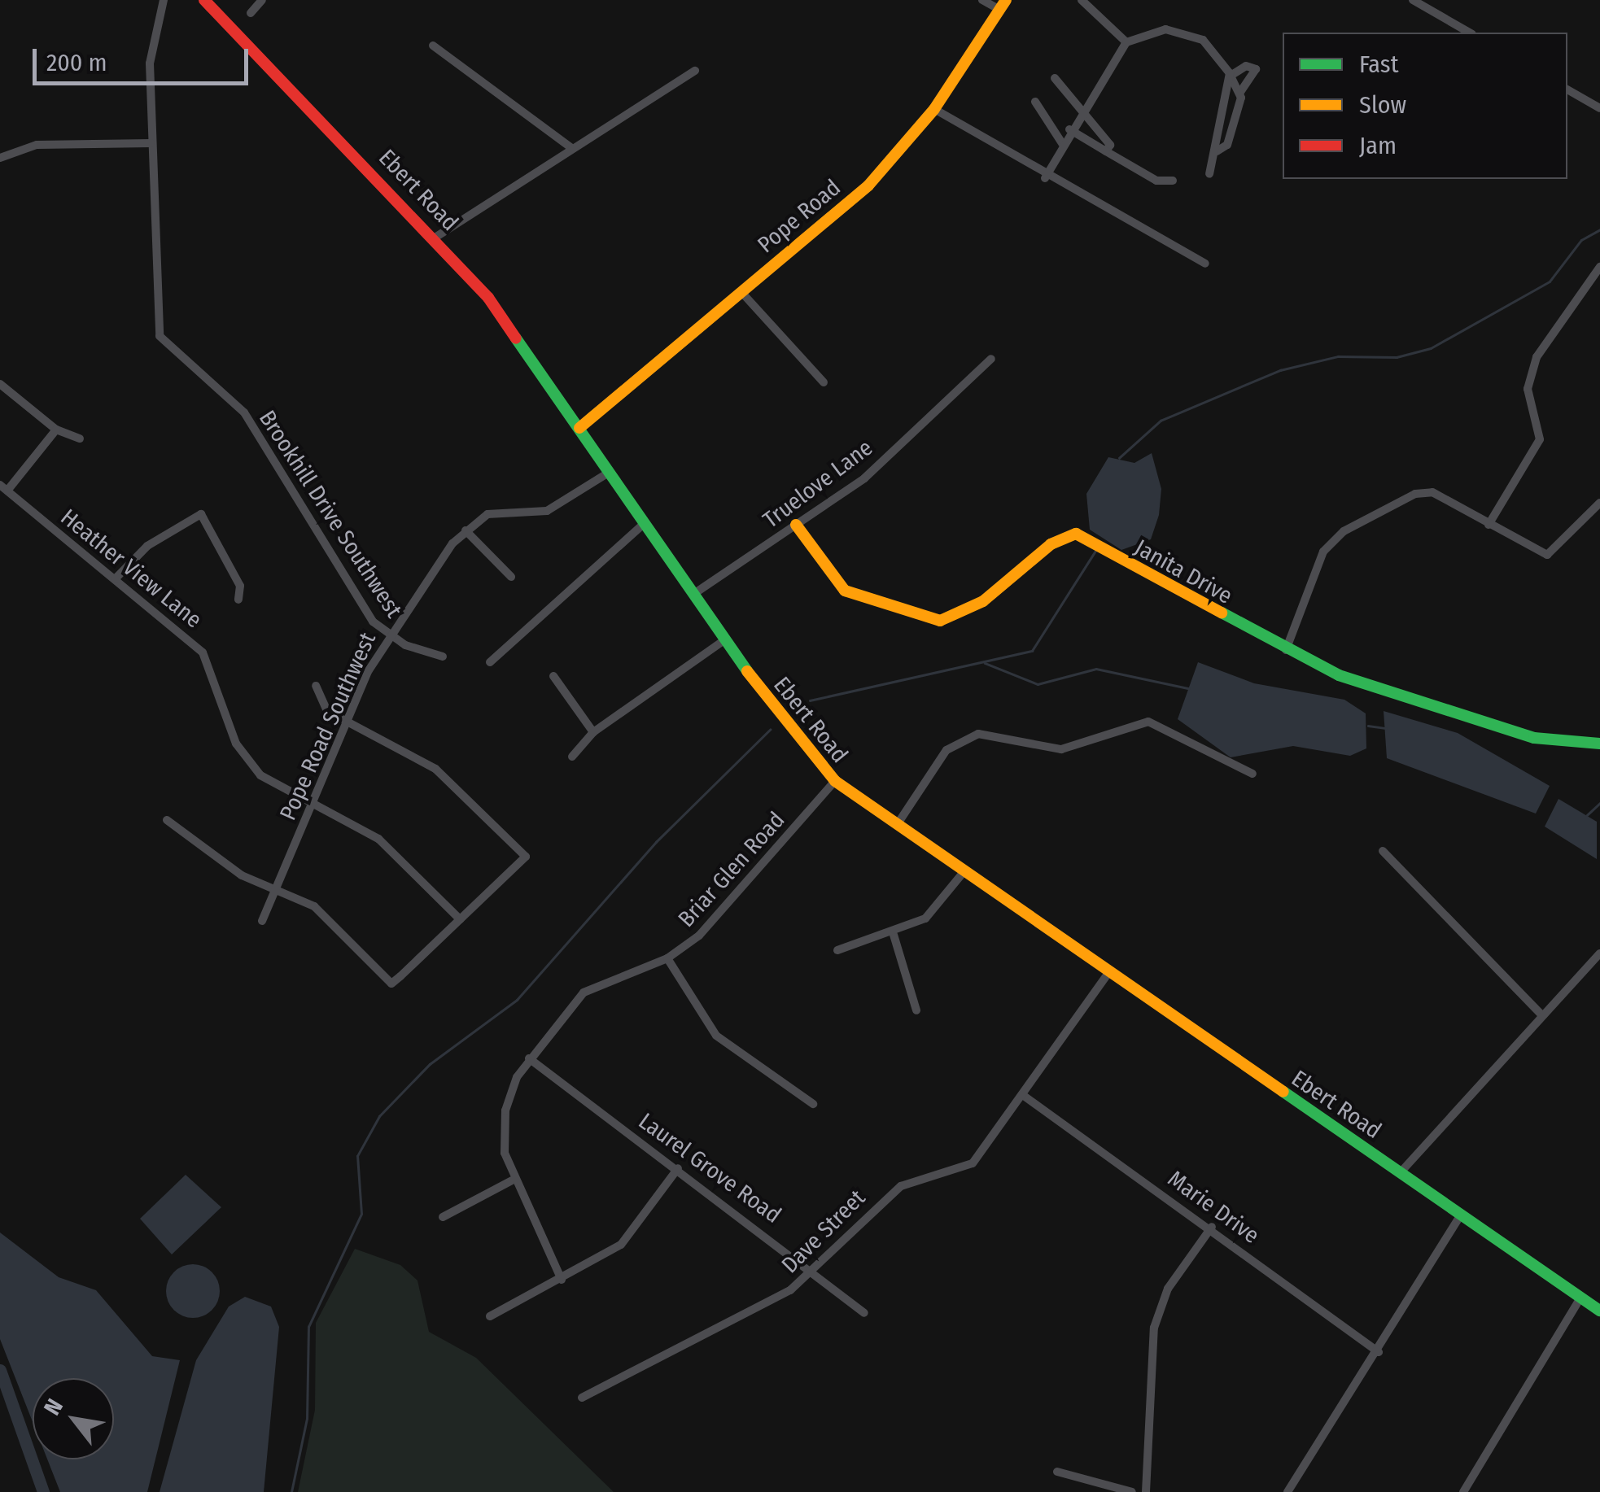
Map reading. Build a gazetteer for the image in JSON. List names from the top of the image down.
{
  "streets": {
    "main road": ["Ebert Road", "Pope Road", "Janita Drive"],
    "street": [
      "Truelove Lane",
      "Brookhill Drive Southwest",
      "Heather View Lane",
      "Pope Road Southwest",
      "Briar Glen Road",
      "Laurel Grove Road",
      "Marie Drive",
      "Dave Street"
    ]
  },
  "crossings": [
    ["Ebert Road", "Pope Road"],
    ["Ebert Road", "Truelove Lane"],
    ["Ebert Road", "Pope Road Southwest"],
    ["Ebert Road", "Briar Glen Road"],
    ["Ebert Road", "Dave Street"],
    ["Truelove Lane", "Janita Drive"],
    ["Brookhill Drive Southwest", "Pope Road Southwest"],
    ["Heather View Lane", "Pope Road Southwest"],
    ["Briar Glen Road", "Laurel Grove Road"],
    ["Laurel Grove Road", "Dave Street"],
    ["Marie Drive", "Dave Street"]
  ],
  "legend": ["Fast", "Slow", "Jam"],
  "scale_bar": "200 m",
  "north": "top left"
}
